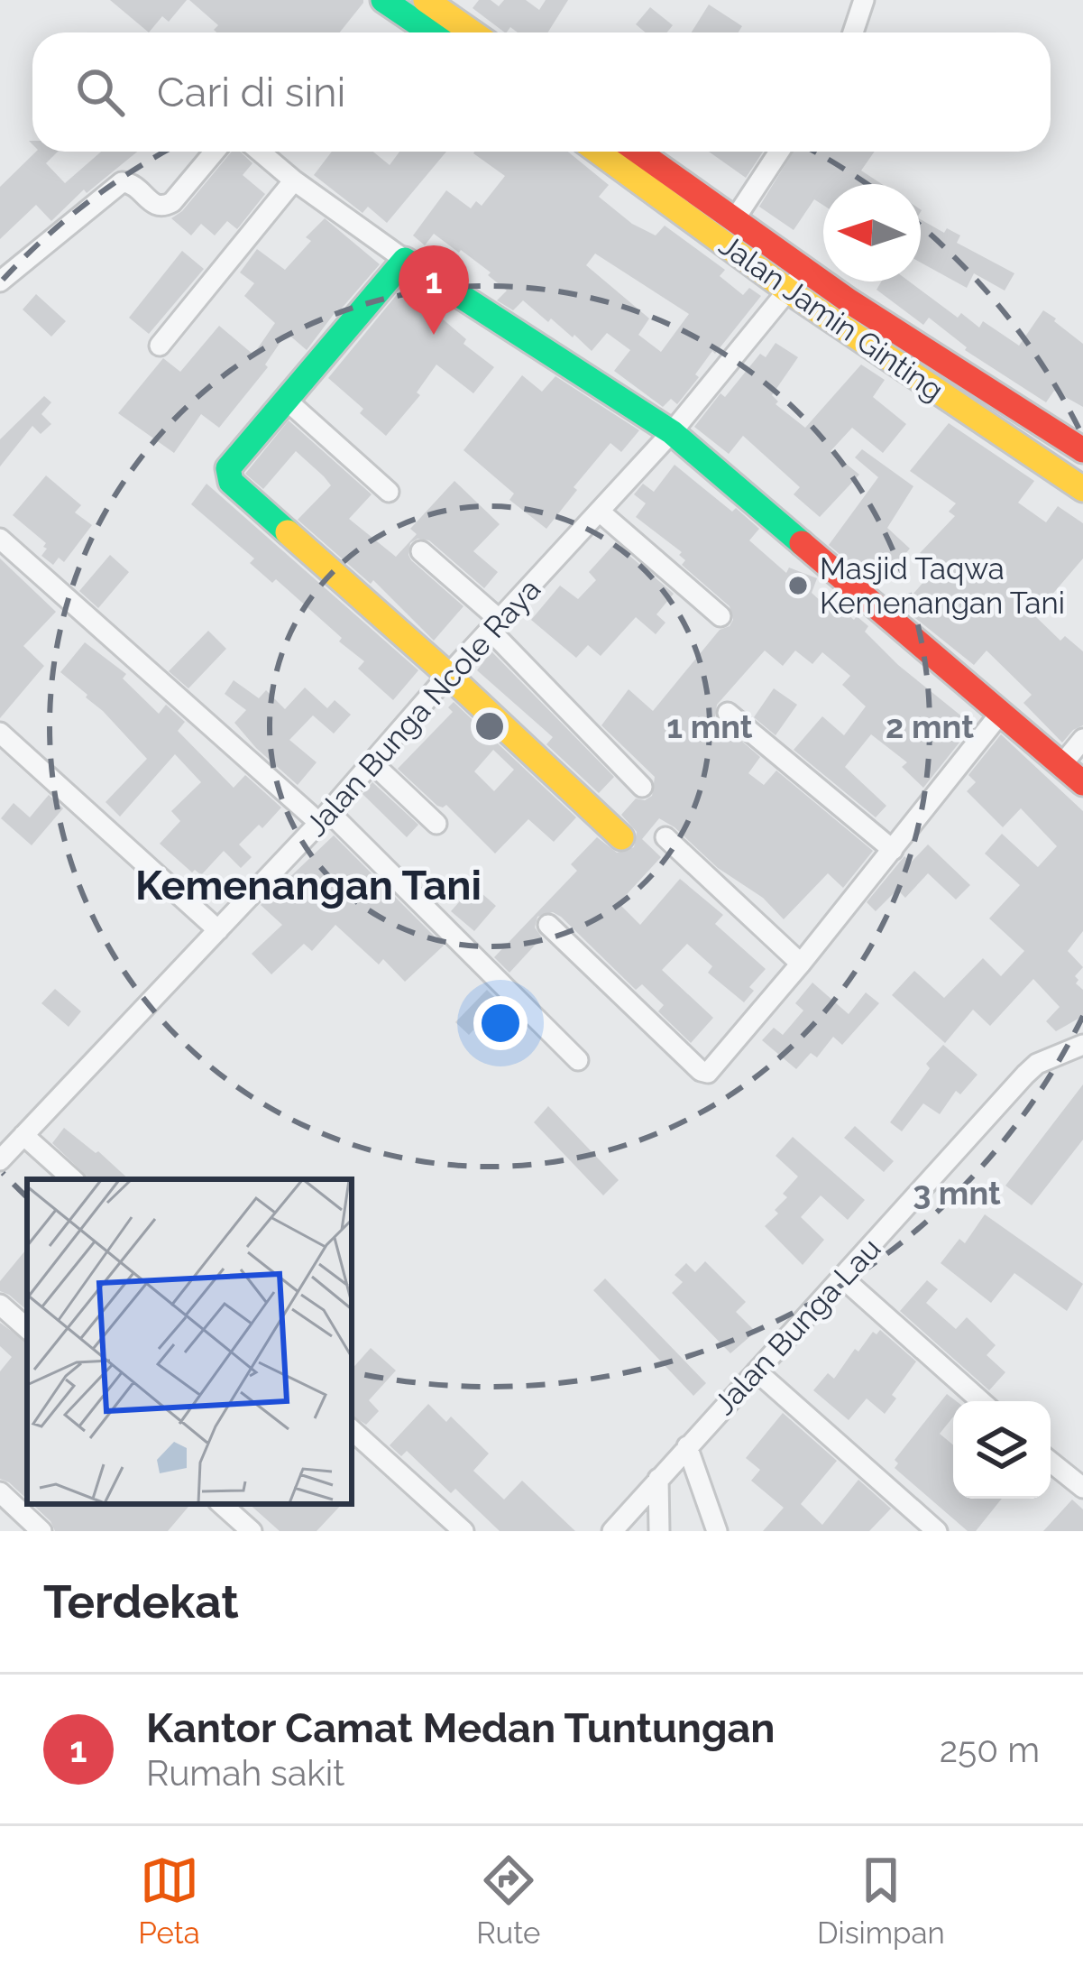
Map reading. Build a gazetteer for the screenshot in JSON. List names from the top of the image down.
{
  "streets": {
    "main road": ["Jalan Jamin Ginting"],
    "street": ["Jalan Bunga Ncole Raya", "Jalan Bunga Lau"]
  },
  "crossings": [
    ["Jalan Jamin Ginting", "Jalan Bunga Ncole Raya"]
  ],
  "districts": ["Kemenangan Tani"],
  "places": ["Masjid Taqwa Kemenangan Tani"],
  "north": "left",
  "page": {
    "search": "Cari di sini",
    "pins": "1",
    "heading": "Terdekat",
    "list": [
      {
        "mark": "1",
        "name": "Kantor Camat Medan Tuntungan",
        "note": "Rumah sakit",
        "value": "250 m"
      }
    ],
    "nav": ["Peta", "Rute", "Disimpan"]
  },
  "rings": ["1 mnt", "2 mnt", "3 mnt"]
}
